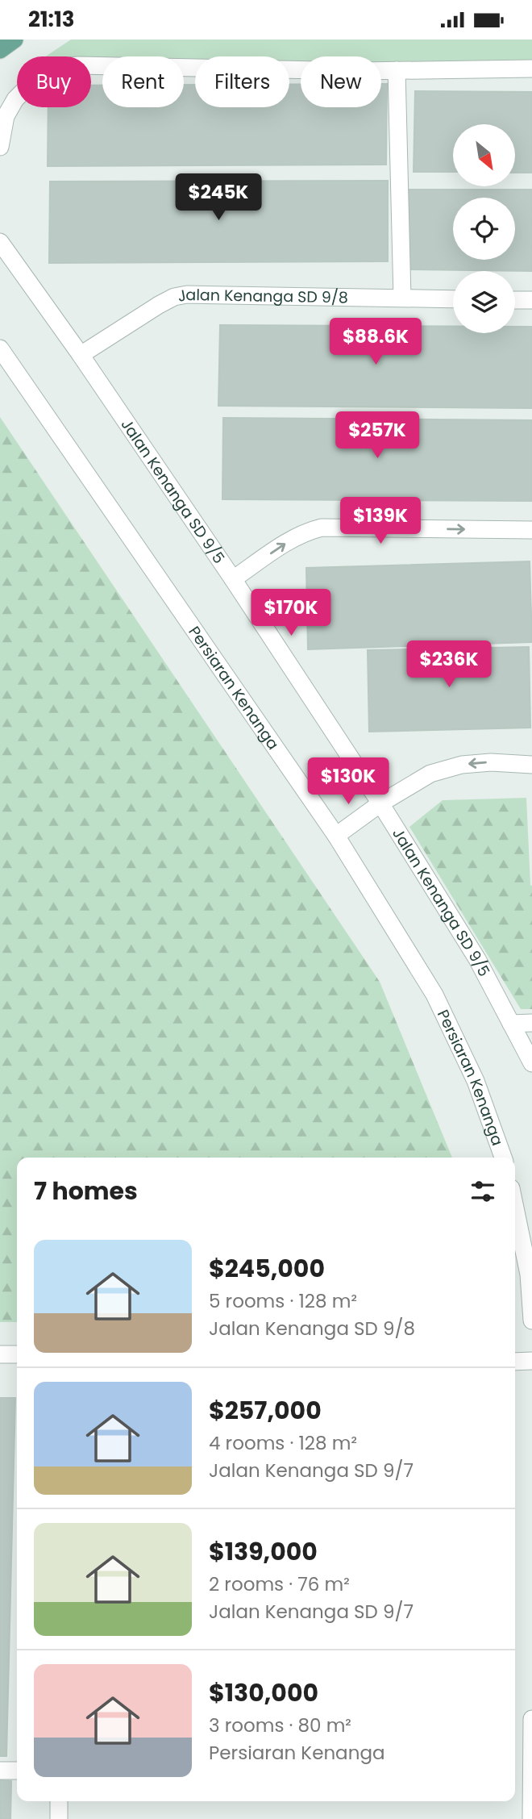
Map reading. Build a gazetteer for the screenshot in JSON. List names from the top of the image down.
{
  "streets": {
    "street": ["Jalan Kenanga SD 9/8", "Jalan Kenanga SD 9/5", "Persiaran Kenanga"]
  },
  "crossings": [
    ["Jalan Kenanga SD 9/8", "Jalan Kenanga SD 9/5"]
  ],
  "north": "bottom right",
  "page": {
    "status": "21:13",
    "chip": [
      "Buy",
      "Rent",
      "Filters",
      "New"
    ],
    "price": [
      "$245K",
      "$88.6K",
      "$257K",
      "$139K",
      "$170K",
      "$236K",
      "$130K"
    ],
    "heading": "7 homes",
    "list": [
      {
        "name": "$245,000",
        "note": "5 rooms · 128 m² · Jalan Kenanga SD 9/8"
      },
      {
        "name": "$257,000",
        "note": "4 rooms · 128 m² · Jalan Kenanga SD 9/7"
      },
      {
        "name": "$139,000",
        "note": "2 rooms · 76 m² · Jalan Kenanga SD 9/7"
      },
      {
        "name": "$130,000",
        "note": "3 rooms · 80 m² · Persiaran Kenanga"
      }
    ]
  }
}
